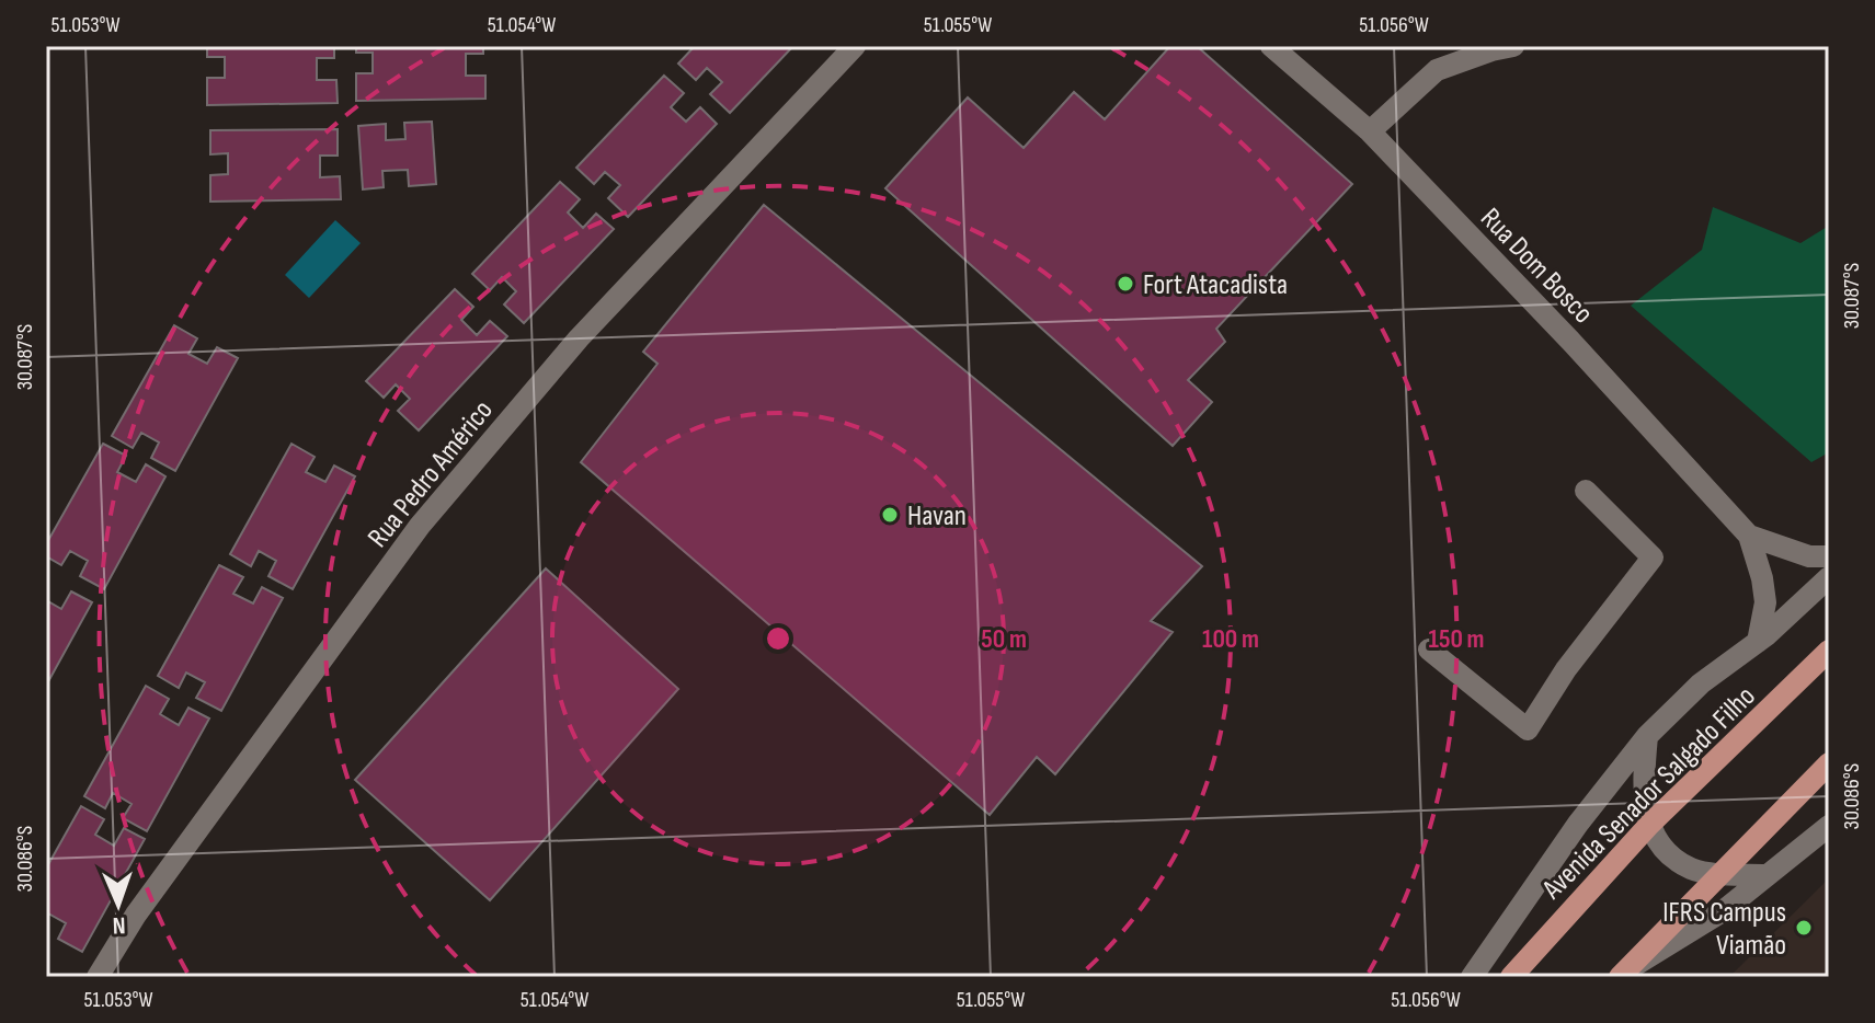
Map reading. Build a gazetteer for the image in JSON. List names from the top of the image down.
{
  "streets": {
    "main road": ["Avenida Senador Salgado Filho"],
    "street": ["Rua Dom Bosco", "Rua Pedro Américo"]
  },
  "places": ["Fort Atacadista", "Havan", "IFRS Campus Viamão"],
  "north": "bottom",
  "coordinates": [
    "51.053°W",
    "51.054°W",
    "51.055°W",
    "51.056°W",
    "30.087°S",
    "30.086°S"
  ],
  "rings": ["50 m", "100 m", "150 m"]
}
